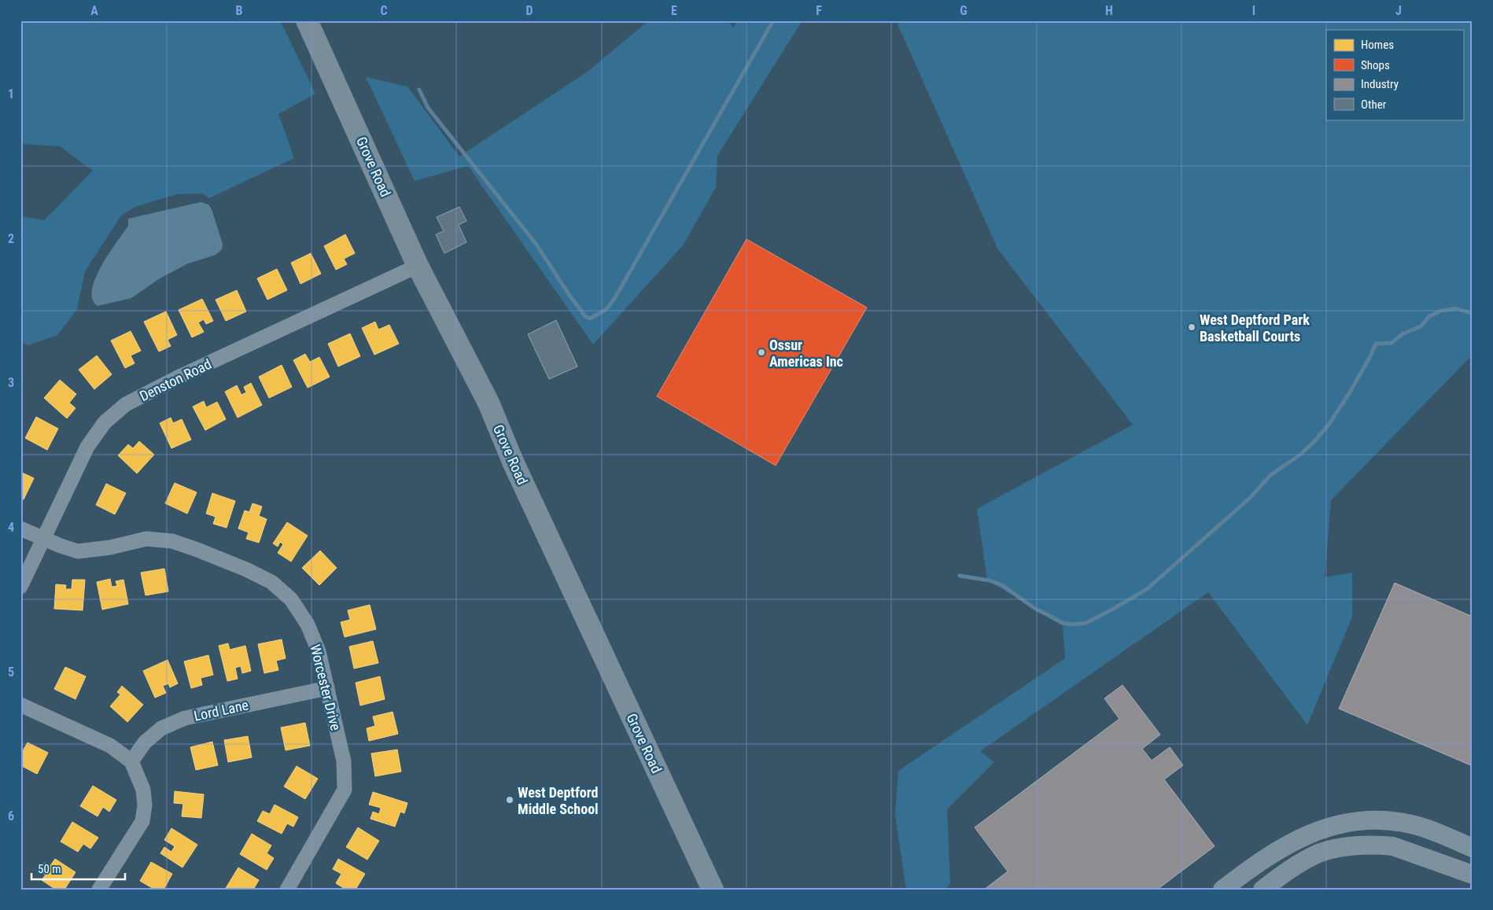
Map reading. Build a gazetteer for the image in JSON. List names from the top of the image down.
{
  "streets": {
    "main road": ["Grove Road"],
    "street": ["Denston Road", "Worcester Drive", "Lord Lane"]
  },
  "crossings": [
    ["Grove Road", "Denston Road"],
    ["Denston Road", "Worcester Drive"],
    ["Worcester Drive", "Lord Lane"]
  ],
  "places": ["West Deptford Park Basketball Courts", "Ossur Americas Inc", "West Deptford Middle School"],
  "legend": [
    "Homes",
    "Shops",
    "Industry",
    "Other"
  ],
  "scale_bar": "50 m",
  "grid": {
    "columns": [
      "A",
      "B",
      "C",
      "D",
      "E",
      "F",
      "G",
      "H",
      "I",
      "J"
    ],
    "rows": [
      "1",
      "2",
      "3",
      "4",
      "5",
      "6"
    ]
  }
}
